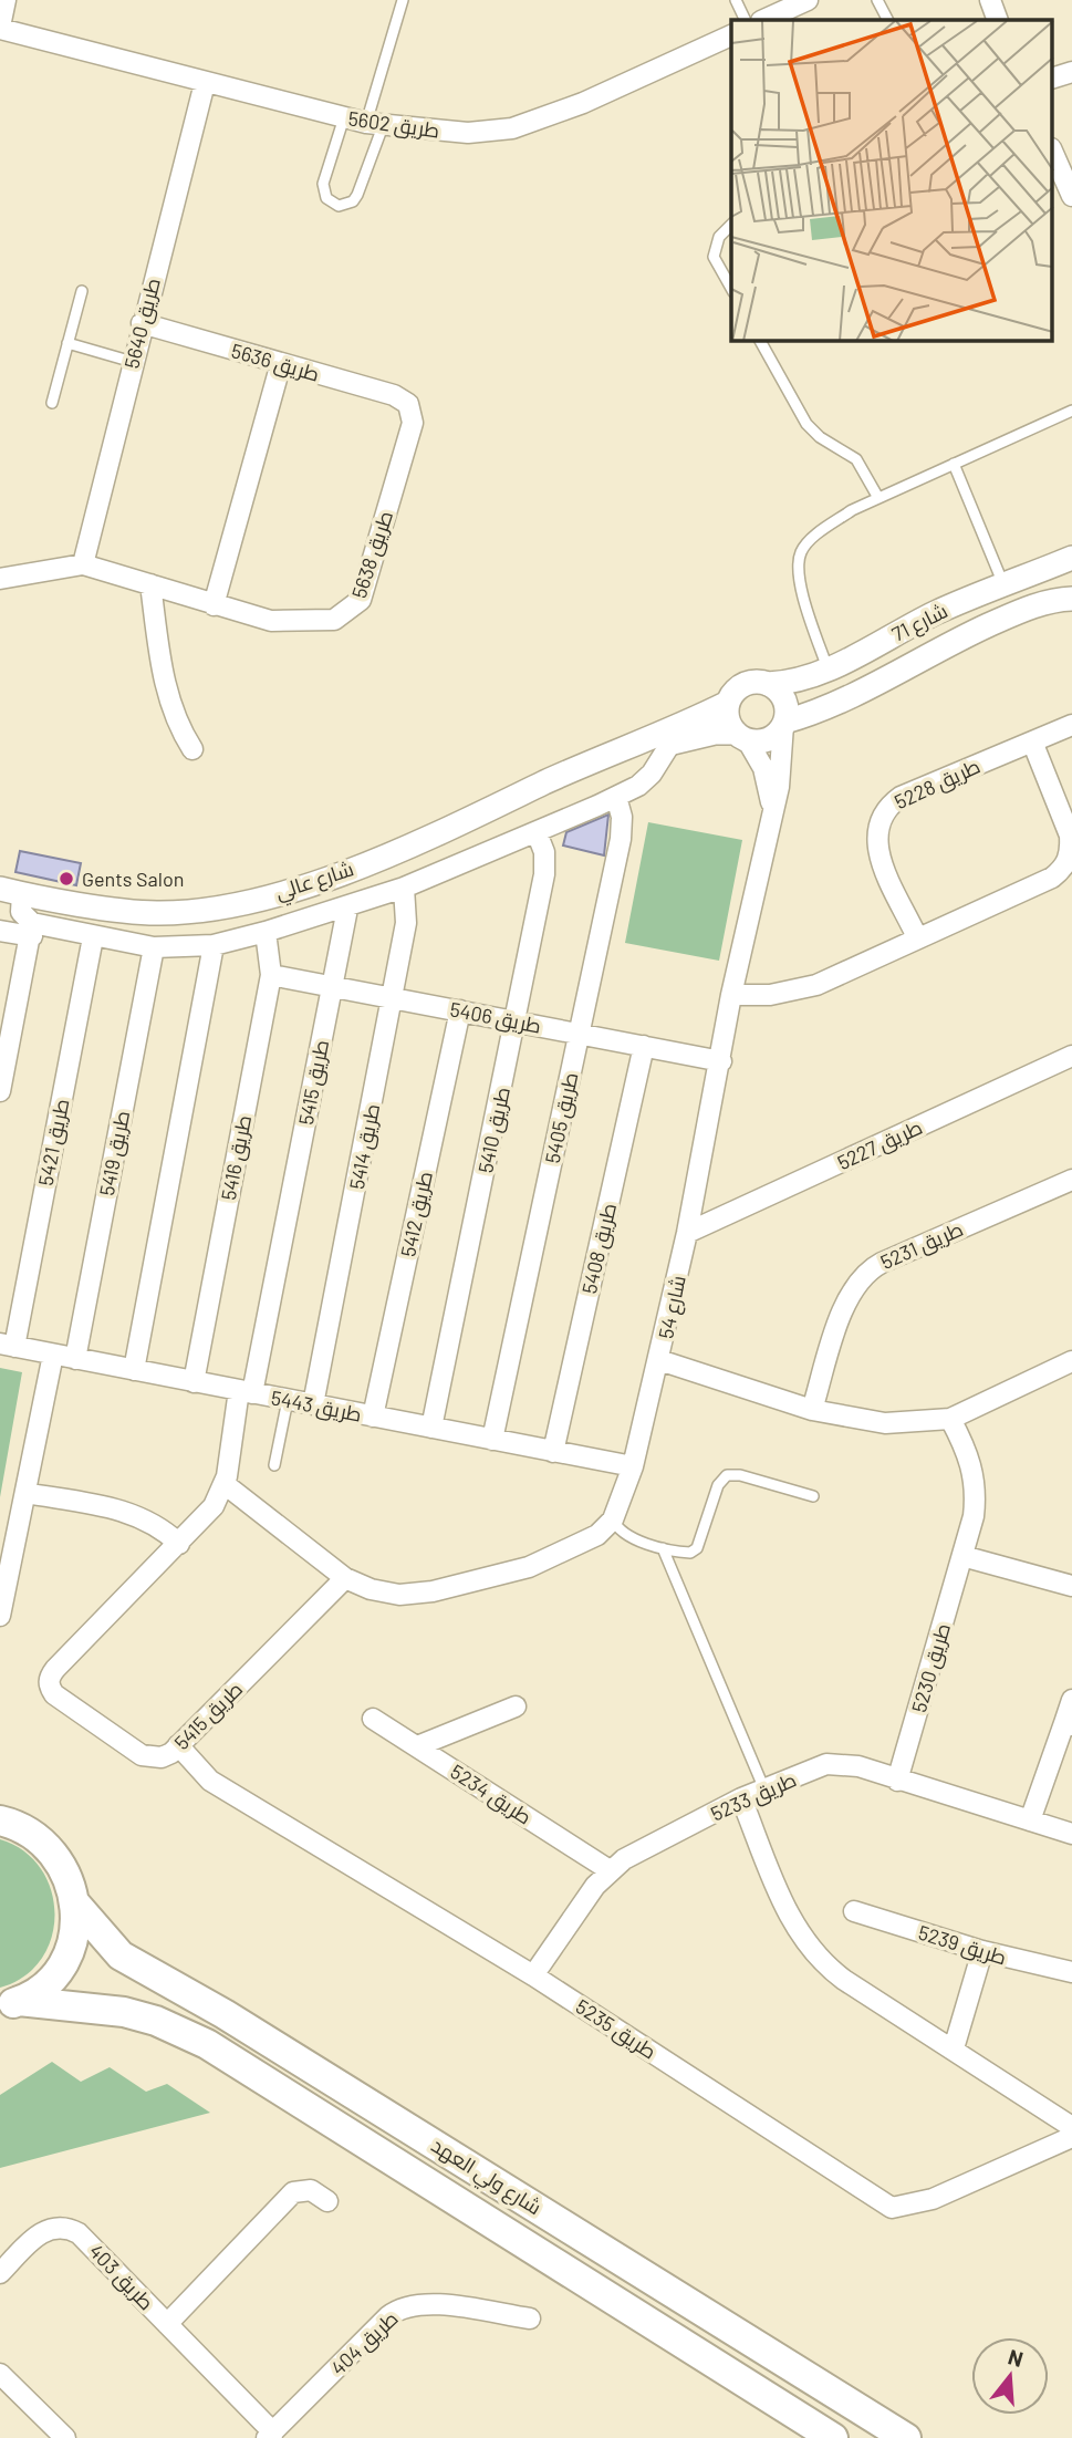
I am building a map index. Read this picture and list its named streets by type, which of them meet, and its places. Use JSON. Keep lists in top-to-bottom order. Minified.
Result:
{"streets":{"main road":["شارع ولي العهد"],"street":["طريق 5602","طريق 5640","طريق 5636","طريق 5638","شارع 71","طريق 5228","شارع عالي","طريق 5406","طريق 5415","طريق 5405","طريق 5410","طريق 5421","طريق 5227","طريق 5414","طريق 5419","طريق 5416","طريق 5412","طريق 5231","طريق 5408","شارع 54","طريق 5443","طريق 5230","طريق 5234","طريق 5233","طريق 5239","طريق 5235","طريق 403","طريق 404"]},"crossings":[["طريق 5602","طريق 5640"],["طريق 5640","طريق 5636"],["طريق 5640","طريق 5638"],["طريق 5636","طريق 5638"],["شارع 71","شارع عالي"],["شارع 71","شارع 54"],["شارع عالي","شارع 54"],["طريق 5406","طريق 5415"],["طريق 5406","طريق 5405"],["طريق 5406","طريق 5410"],["طريق 5406","طريق 5414"],["طريق 5406","طريق 5416"],["طريق 5406","طريق 5412"],["طريق 5406","طريق 5408"],["طريق 5406","شارع 54"],["طريق 5415","طريق 5443"],["طريق 5415","طريق 5235"],["طريق 5405","طريق 5443"],["طريق 5410","طريق 5443"],["طريق 5421","طريق 5443"],["طريق 5227","شارع 54"],["طريق 5414","طريق 5443"],["طريق 5419","طريق 5443"],["طريق 5416","طريق 5443"],["طريق 5412","طريق 5443"],["طريق 5408","طريق 5443"],["شارع 54","طريق 5443"],["طريق 5230","طريق 5233"],["طريق 5234","طريق 5233"],["طريق 5233","طريق 5235"],["طريق 403","طريق 404"]],"places":["Gents Salon"],"north":"top"}
